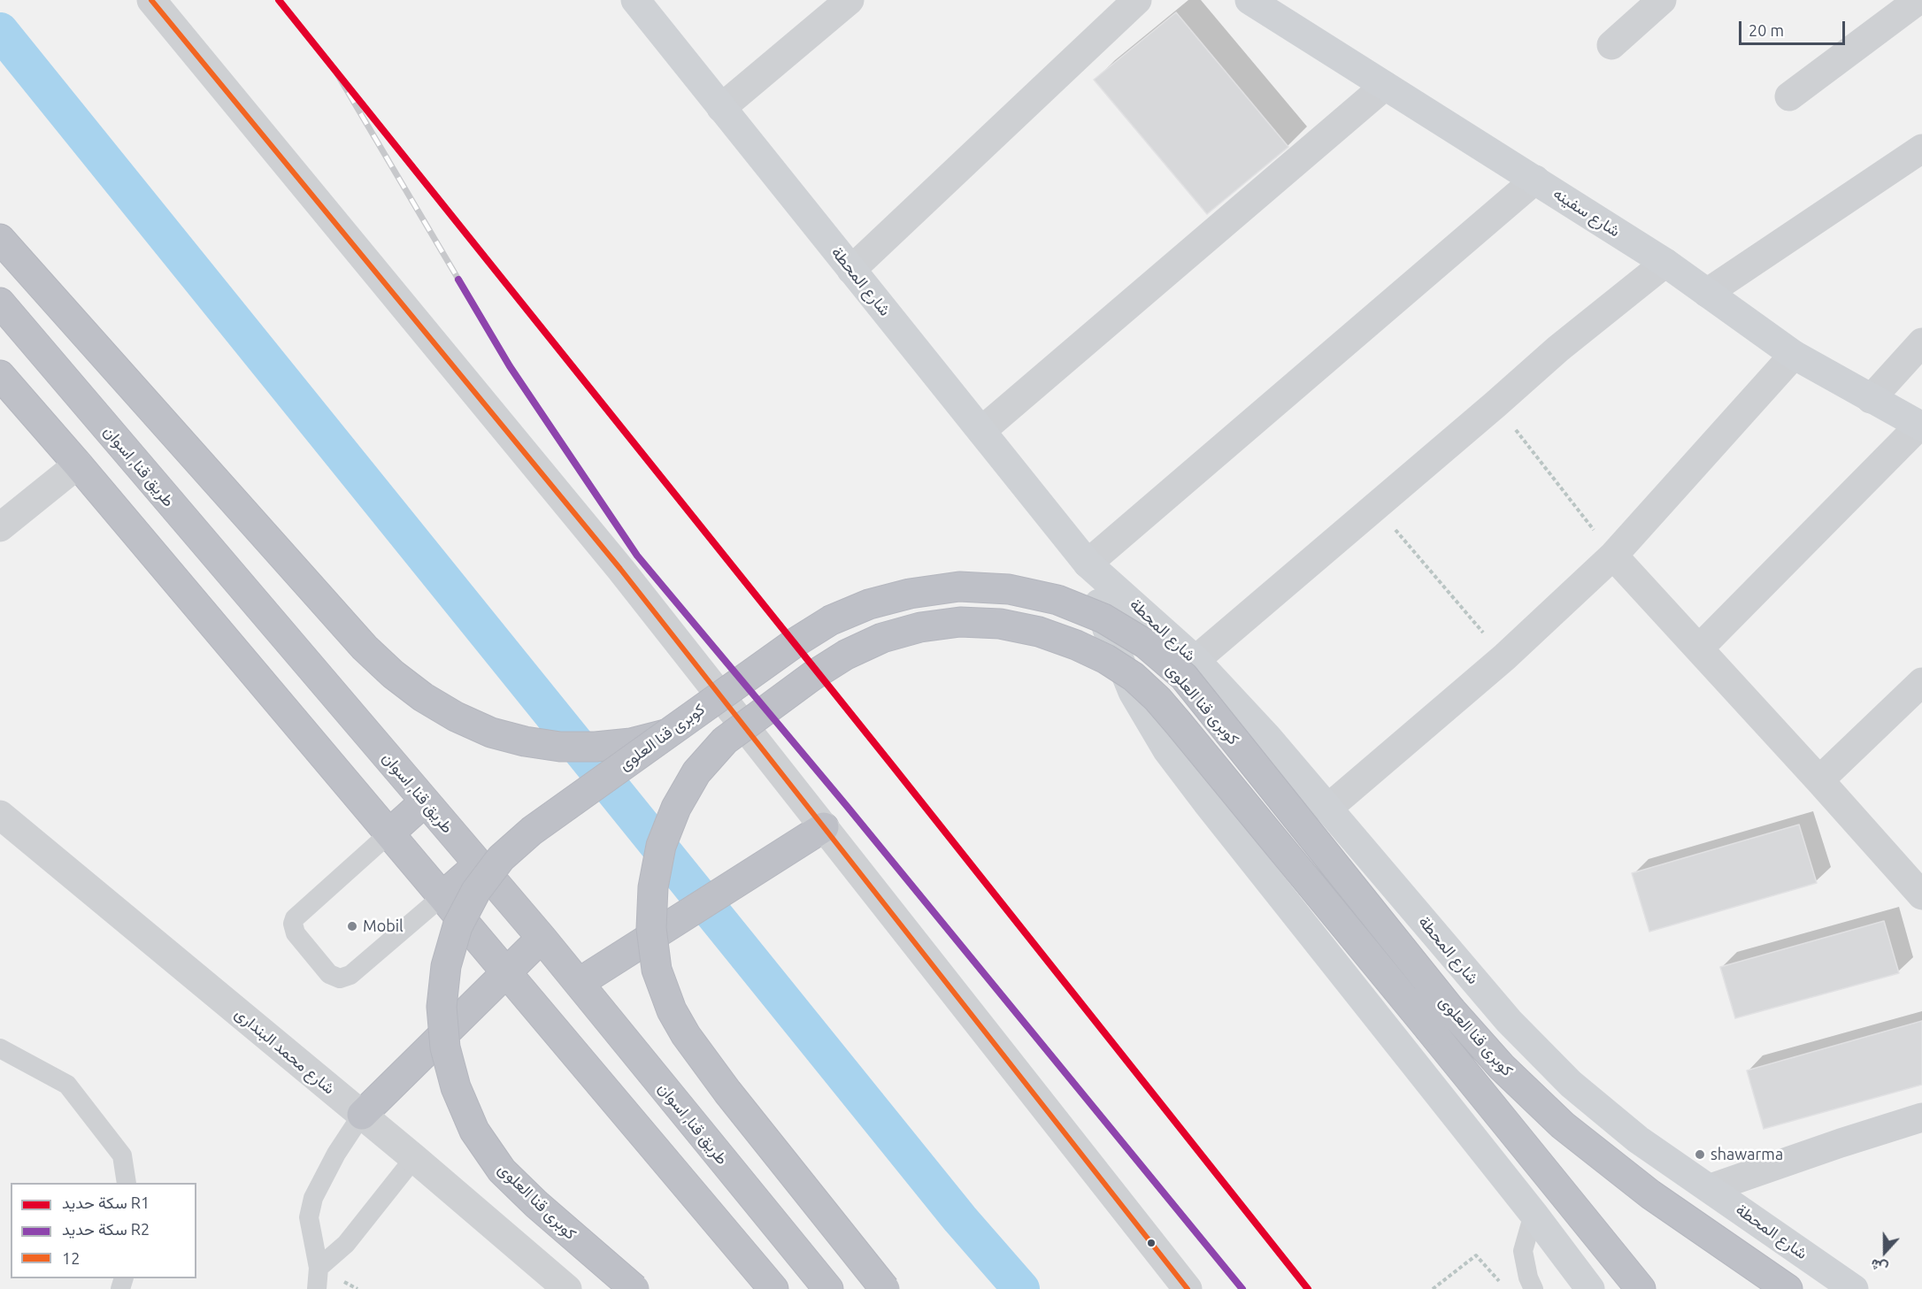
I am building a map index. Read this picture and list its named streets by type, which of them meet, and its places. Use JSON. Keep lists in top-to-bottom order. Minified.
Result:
{"streets":{"highway":["طريق قنا, اسوان","كوبرى قنا العلوى"],"street":["شارع سفينه","شارع المحطة","شارع محمد البندارى"]},"places":["Mobil","shawarma"],"lines":["rail line R1","transit line 12","rail line R2"],"legend":["سكة حديد R1","سكة حديد R2","12"],"scale_bar":"20 m","north":"bottom"}
